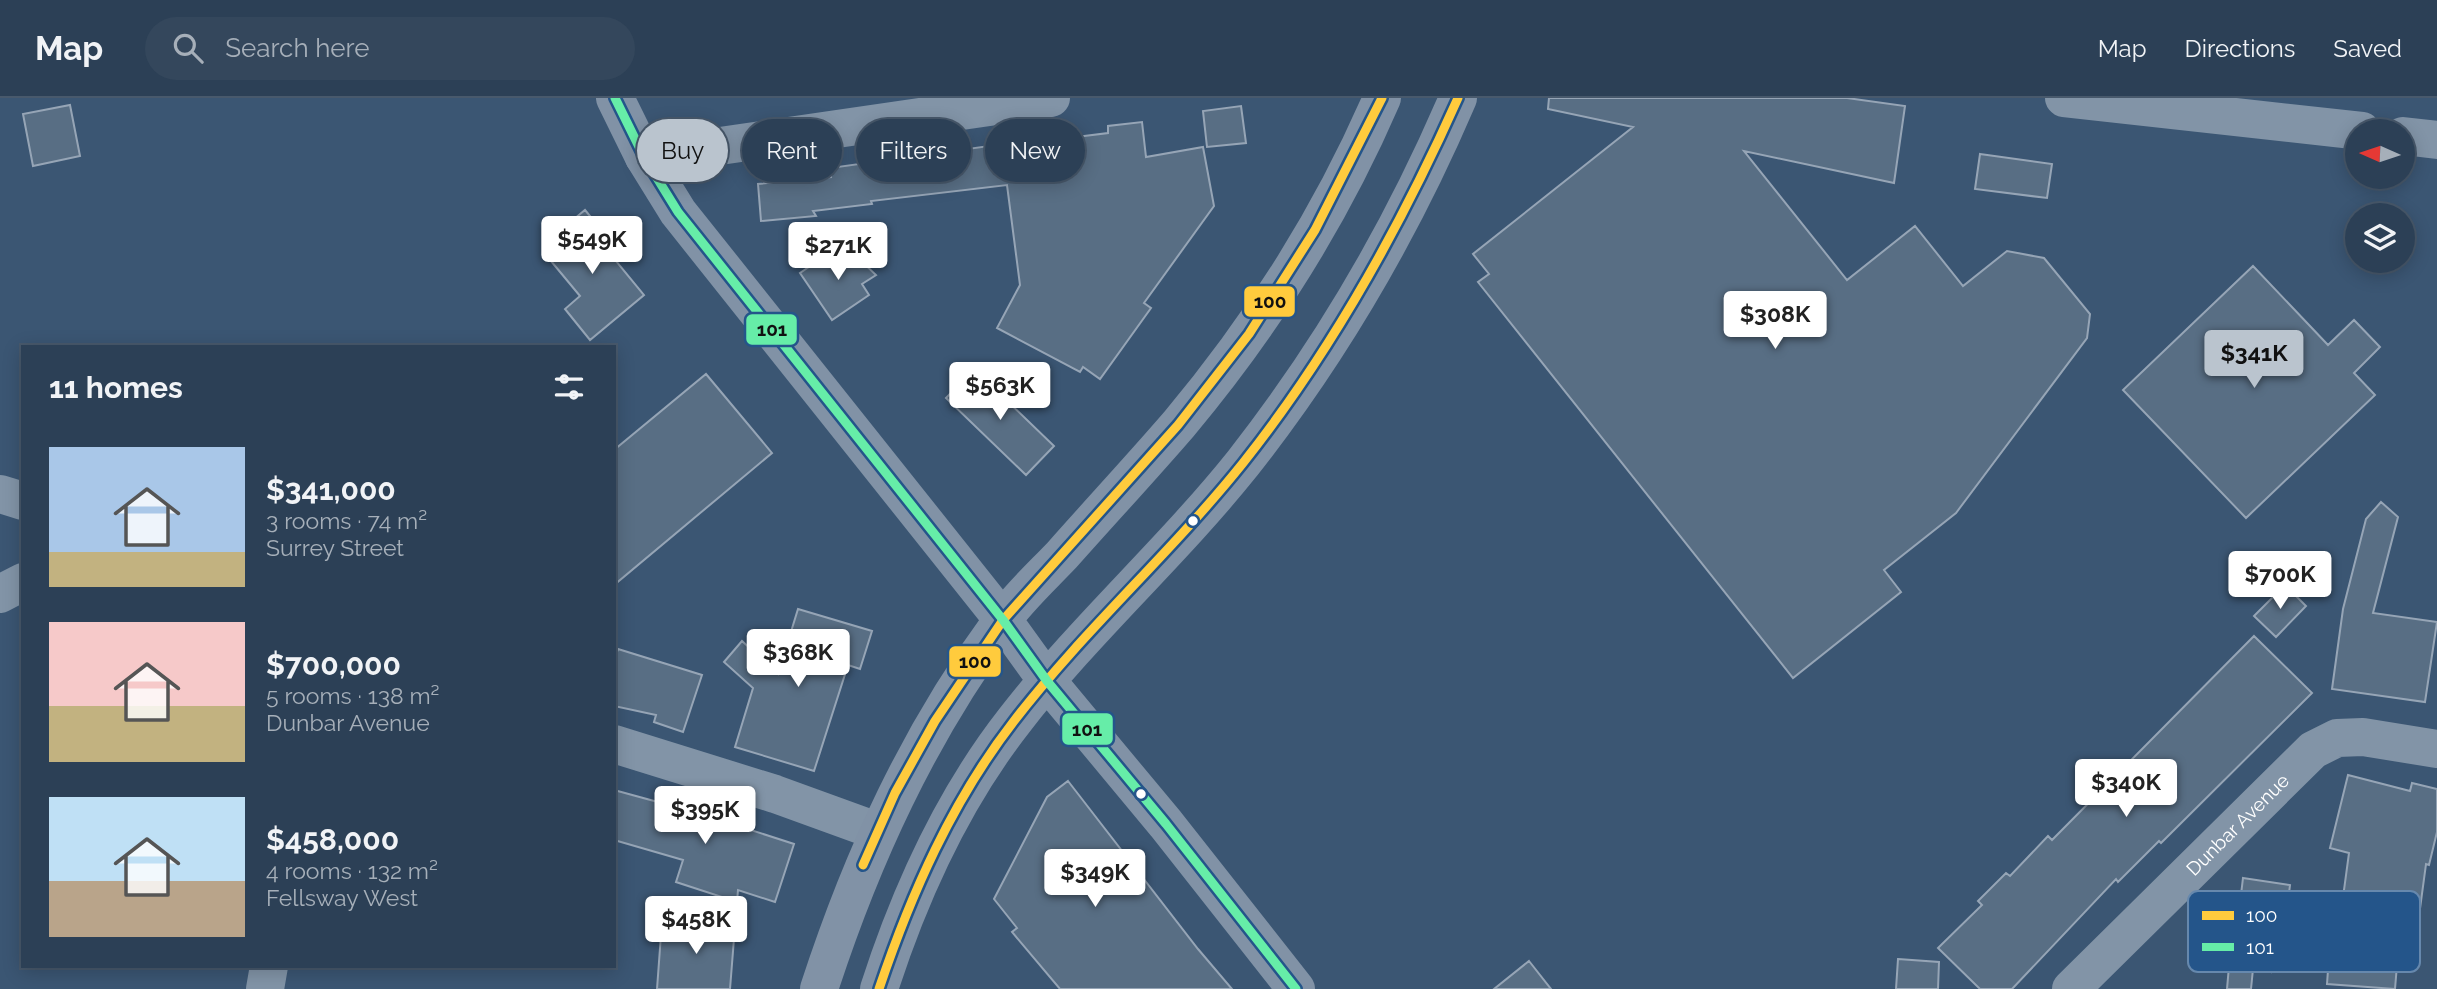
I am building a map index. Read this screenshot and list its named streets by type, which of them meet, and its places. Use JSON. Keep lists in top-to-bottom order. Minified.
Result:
{"streets":{"street":["Dunbar Avenue"]},"lines":["transit line 100","transit line 101"],"legend":["100","101"],"north":"left","page":{"header":"Map","search":"Search here","nav":["Map","Directions","Saved"],"chip":["Buy","Rent","Filters","New"],"price":["$549K","$271K","$308K","$341K","$563K","$700K","$368K","$340K","$395K","$349K","$458K"],"heading":"11 homes","list":[{"name":"$341,000","note":"3 rooms · 74 m² · Surrey Street"},{"name":"$700,000","note":"5 rooms · 138 m² · Dunbar Avenue"},{"name":"$458,000","note":"4 rooms · 132 m² · Fellsway West"}]}}
